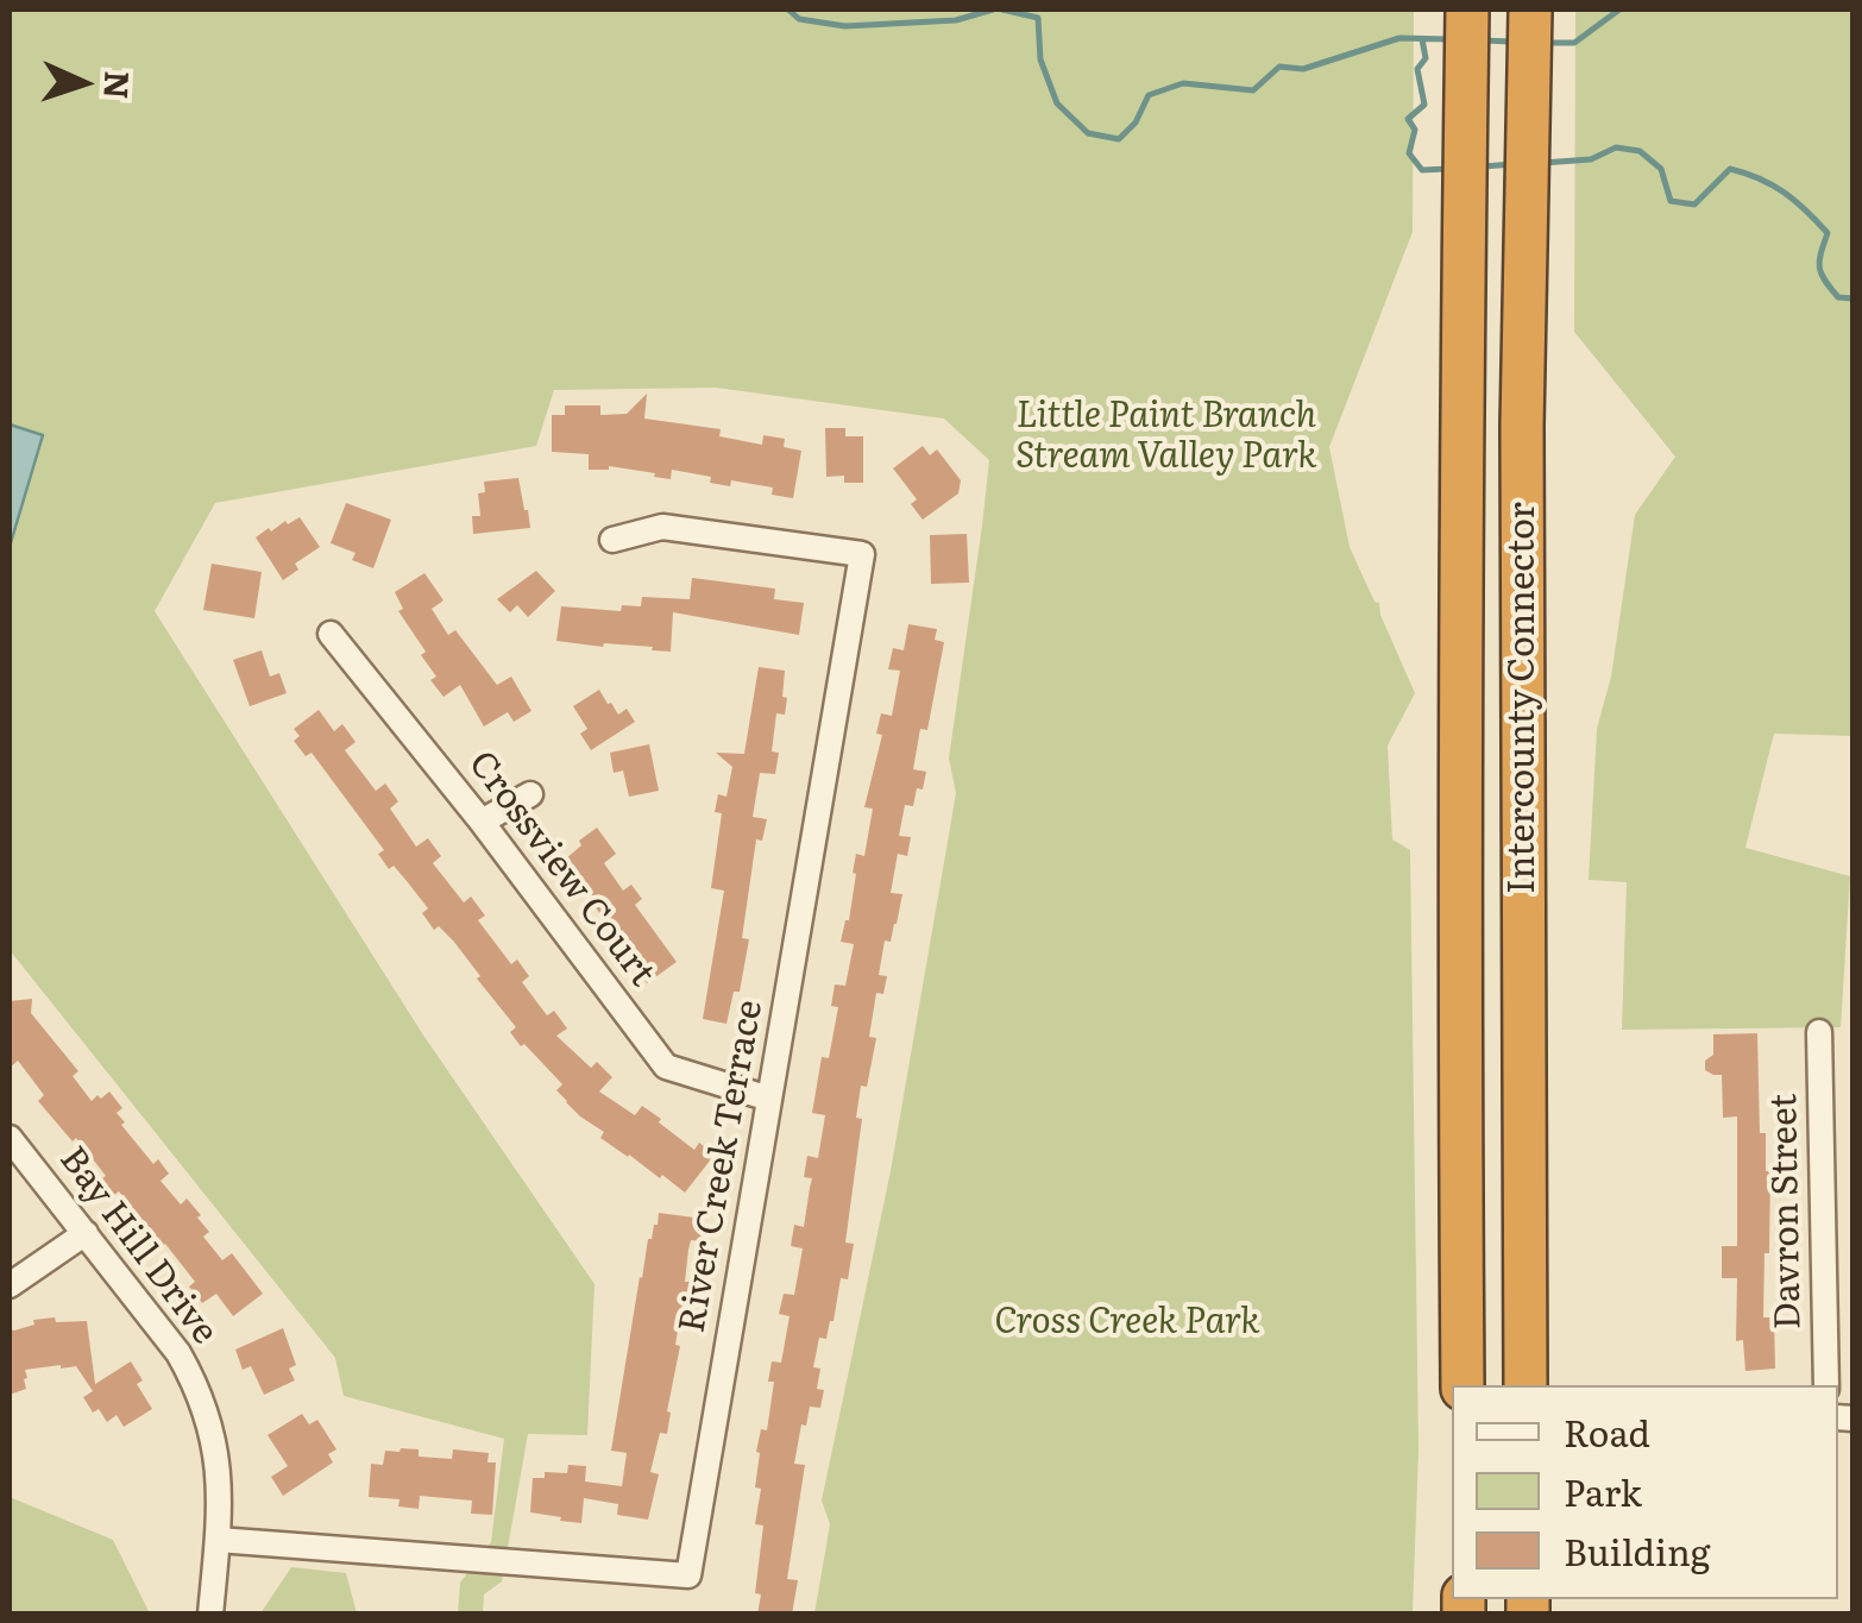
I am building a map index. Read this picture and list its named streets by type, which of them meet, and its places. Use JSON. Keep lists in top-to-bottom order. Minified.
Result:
{"streets":{"highway":["Intercounty Connector"],"street":["Crossview Court","River Creek Terrace","Davron Street","Bay Hill Drive"]},"crossings":[["Crossview Court","River Creek Terrace"],["River Creek Terrace","Bay Hill Drive"]],"parks":["Little Paint Branch Stream Valley Park","Cross Creek Park"],"legend":["Road","Park","Building"],"north":"right"}
